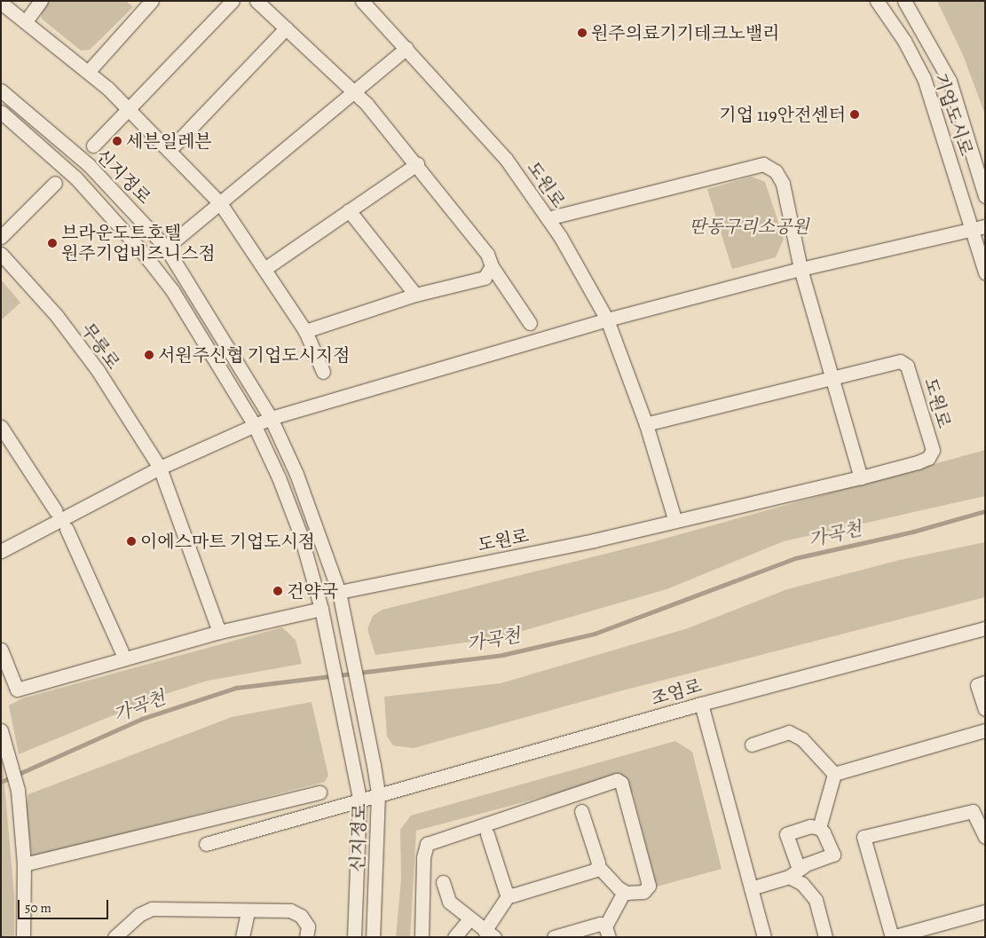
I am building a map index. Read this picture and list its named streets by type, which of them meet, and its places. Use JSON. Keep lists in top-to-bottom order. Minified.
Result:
{"streets":{"street":["기업도시로","신지정로","도원로","무릉로","조엄로"]},"crossings":[["신지정로","도원로"],["신지정로","조엄로"]],"water":["가곡천"],"parks":["딴동구리소공원"],"places":["원주의료기기테크노밸리","기업 119안전센터","세븐일레븐","브라운도트호텔 원주기업비즈니스점","서원주신협 기업도시지점","이에스마트 기업도시점","건약국"],"scale_bar":"50 m"}
